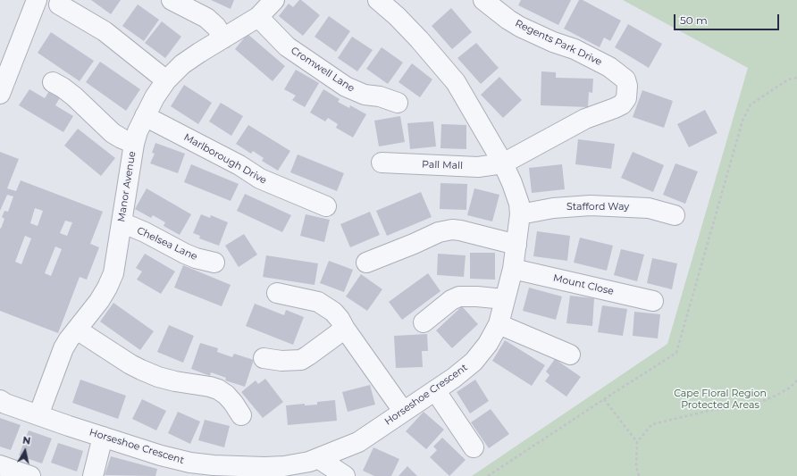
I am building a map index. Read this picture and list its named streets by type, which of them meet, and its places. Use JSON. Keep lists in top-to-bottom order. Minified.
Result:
{"streets":{"street":["Regents Park Drive","Cromwell Lane","Marlborough Drive","Pall Mall","Manor Avenue","Stafford Way","Chelsea Lane","Mount Close","Horseshoe Crescent"]},"crossings":[["Regents Park Drive","Pall Mall"],["Regents Park Drive","Horseshoe Crescent"],["Cromwell Lane","Manor Avenue"],["Marlborough Drive","Manor Avenue"],["Pall Mall","Horseshoe Crescent"],["Manor Avenue","Chelsea Lane"],["Manor Avenue","Horseshoe Crescent"],["Stafford Way","Horseshoe Crescent"],["Mount Close","Horseshoe Crescent"]],"parks":["Cape Floral Region Protected Areas"],"scale_bar":"50 m","north":"top"}
